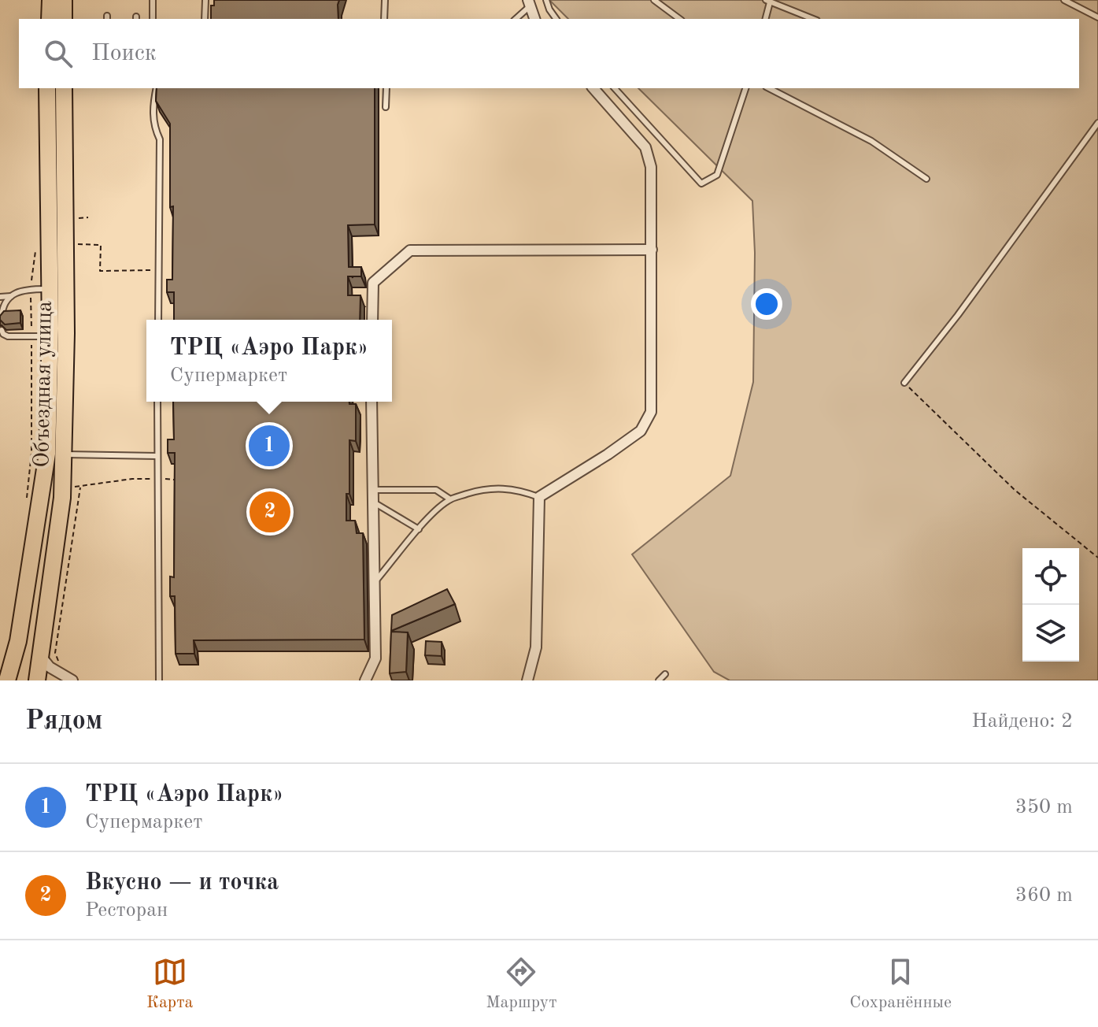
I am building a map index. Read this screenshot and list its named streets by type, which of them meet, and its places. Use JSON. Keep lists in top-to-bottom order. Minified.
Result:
{"streets":{"main road":["Объездная улица"]},"page":{"search":"Поиск","popup":["ТРЦ «Аэро Парк»","Супермаркет"],"pins":["1","2"],"heading":["Рядом","Найдено: 2"],"list":[{"mark":"1","name":"ТРЦ «Аэро Парк»","note":"Супермаркет","value":"350 m"},{"mark":"2","name":"Вкусно — и точка","note":"Ресторан","value":"360 m"}],"nav":["Карта","Маршрут","Сохранённые"]}}
